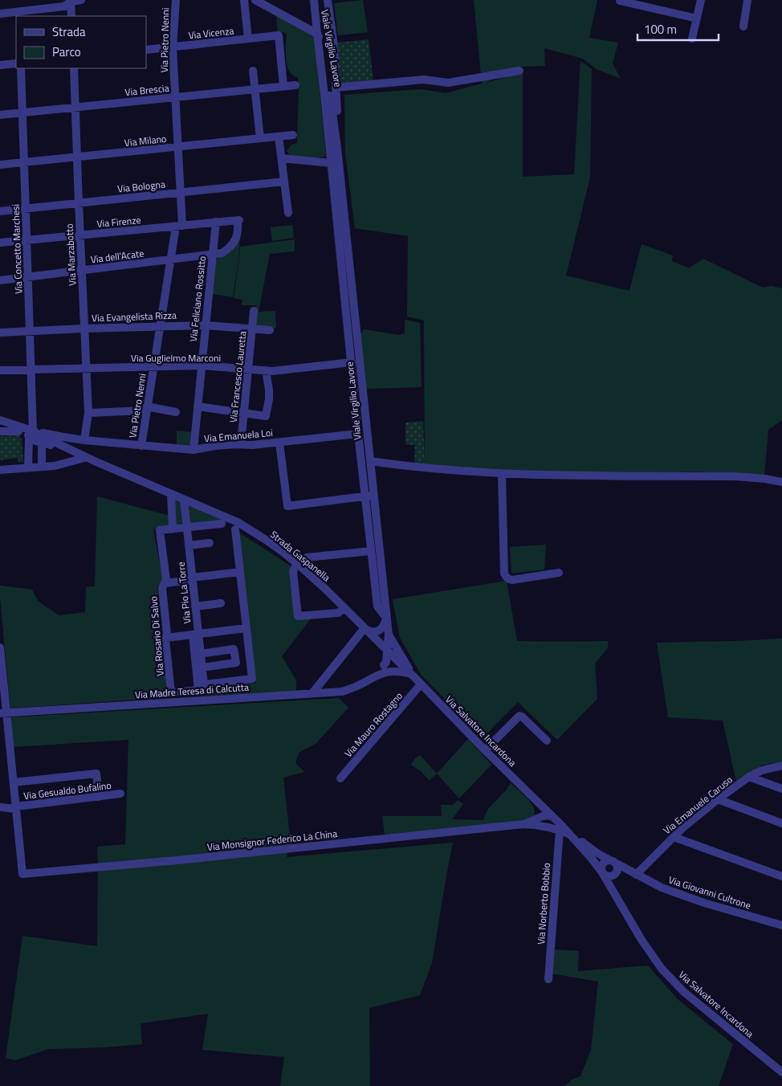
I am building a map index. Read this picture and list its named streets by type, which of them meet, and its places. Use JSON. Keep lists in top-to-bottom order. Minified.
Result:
{"streets":{"street":["Via Vicenza","Via Pietro Nenni","Viale Virgilio Lavore","Via Brescia","Via Milano","Via Bologna","Via Firenze","Via Concetto Marchesi","Via Marzabotto","Via dell'Acate","Via Feliciano Rossitto","Via Evangelista Rizza","Via Guglielmo Marconi","Via Francesco Lauretta","Via Emanuela Loi","Strada Gaspanella","Via Pio La Torre","Via Rosario Di Salvo","Via Madre Teresa di Calcutta","Via Mauro Rostagno","Via Salvatore Incardona","Via Gesualdo Bufalino","Via Emanuele Caruso","Via Monsignor Federico La China","Via Giovanni Cultrone","Via Norberto Bobbio"]},"crossings":[["Via Vicenza","Via Pietro Nenni"],["Via Vicenza","Via Brescia"],["Via Pietro Nenni","Via Brescia"],["Via Pietro Nenni","Via Milano"],["Via Pietro Nenni","Via Bologna"],["Via Pietro Nenni","Via Firenze"],["Via Pietro Nenni","Via dell'Acate"],["Via Pietro Nenni","Via Evangelista Rizza"],["Via Pietro Nenni","Via Guglielmo Marconi"],["Via Pietro Nenni","Via Emanuela Loi"],["Viale Virgilio Lavore","Strada Gaspanella"],["Viale Virgilio Lavore","Via Madre Teresa di Calcutta"],["Viale Virgilio Lavore","Via Salvatore Incardona"],["Via Brescia","Via Concetto Marchesi"],["Via Brescia","Via Marzabotto"],["Via Milano","Via Concetto Marchesi"],["Via Milano","Via Marzabotto"],["Via Bologna","Via Concetto Marchesi"],["Via Bologna","Via Marzabotto"],["Via Firenze","Via Concetto Marchesi"],["Via Firenze","Via Marzabotto"],["Via Firenze","Via dell'Acate"],["Via Firenze","Via Feliciano Rossitto"],["Via Concetto Marchesi","Via dell'Acate"],["Via Concetto Marchesi","Via Evangelista Rizza"],["Via Concetto Marchesi","Via Guglielmo Marconi"],["Via Concetto Marchesi","Via Emanuela Loi"],["Via Concetto Marchesi","Strada Gaspanella"],["Via Marzabotto","Via dell'Acate"],["Via Marzabotto","Via Evangelista Rizza"],["Via Marzabotto","Via Guglielmo Marconi"],["Via Marzabotto","Via Emanuela Loi"],["Via dell'Acate","Via Feliciano Rossitto"],["Via Feliciano Rossitto","Via Evangelista Rizza"],["Via Feliciano Rossitto","Via Guglielmo Marconi"],["Via Feliciano Rossitto","Via Emanuela Loi"],["Via Evangelista Rizza","Via Francesco Lauretta"],["Via Guglielmo Marconi","Via Francesco Lauretta"],["Via Francesco Lauretta","Via Emanuela Loi"],["Via Emanuela Loi","Strada Gaspanella"],["Strada Gaspanella","Via Pio La Torre"],["Strada Gaspanella","Via Salvatore Incardona"],["Via Madre Teresa di Calcutta","Via Salvatore Incardona"],["Via Mauro Rostagno","Via Salvatore Incardona"],["Via Salvatore Incardona","Via Giovanni Cultrone"],["Via Salvatore Incardona","Via Norberto Bobbio"],["Via Gesualdo Bufalino","Via Monsignor Federico La China"],["Via Emanuele Caruso","Via Giovanni Cultrone"],["Via Giovanni Cultrone","Via Norberto Bobbio"]],"legend":["Strada","Parco"],"scale_bar":"100 m"}
